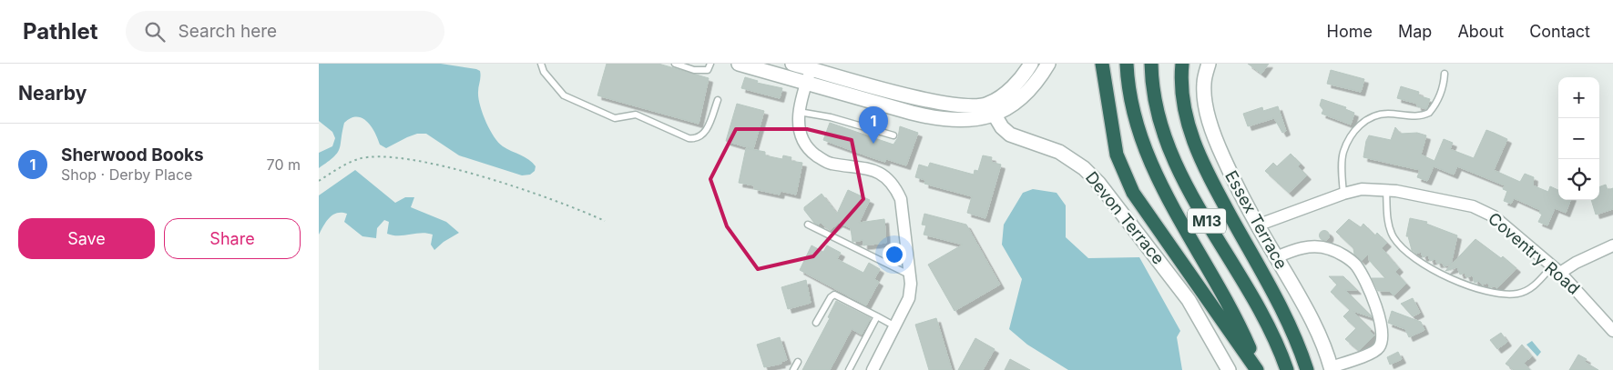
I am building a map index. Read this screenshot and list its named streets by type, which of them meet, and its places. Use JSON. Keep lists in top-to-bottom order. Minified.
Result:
{"streets":{"highway":["M13"],"street":["Devon Terrace","Essex Terrace","Coventry Road"]},"crossings":[["Essex Terrace","Coventry Road"]],"page":{"header":"Pathlet","search":"Search here","nav":["Home","Map","About","Contact"],"heading":"Nearby","map_buttons":["+","−"],"pins":"1","list":[{"mark":"1","name":"Sherwood Books","note":"Shop · Derby Place","value":"70 m"}],"buttons":["Save","Share"]}}
